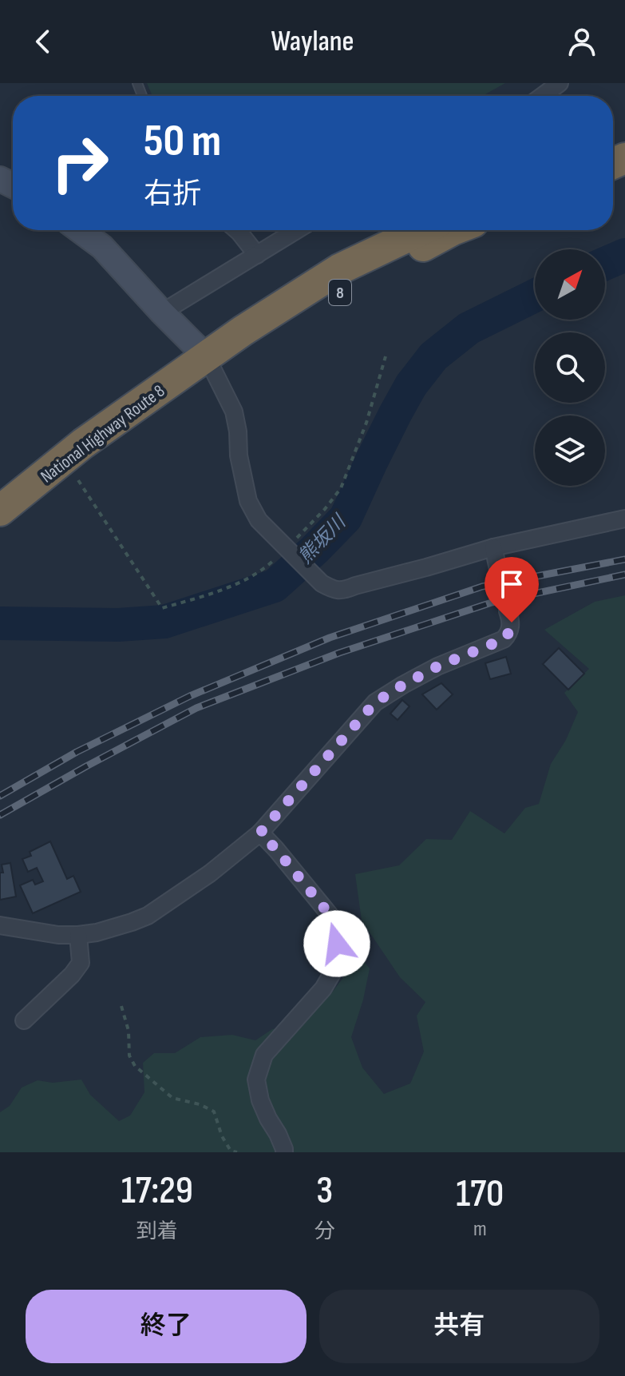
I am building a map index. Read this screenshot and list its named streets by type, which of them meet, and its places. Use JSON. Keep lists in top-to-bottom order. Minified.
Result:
{"streets":{"highway":["8","National Highway Route 8"]},"water":["熊坂川"],"north":"top right","page":{"header":"Waylane","turn":["50 m","右折"],"eta":["17:29","到着","3","分","170","m"],"buttons":["終了","共有"]}}
